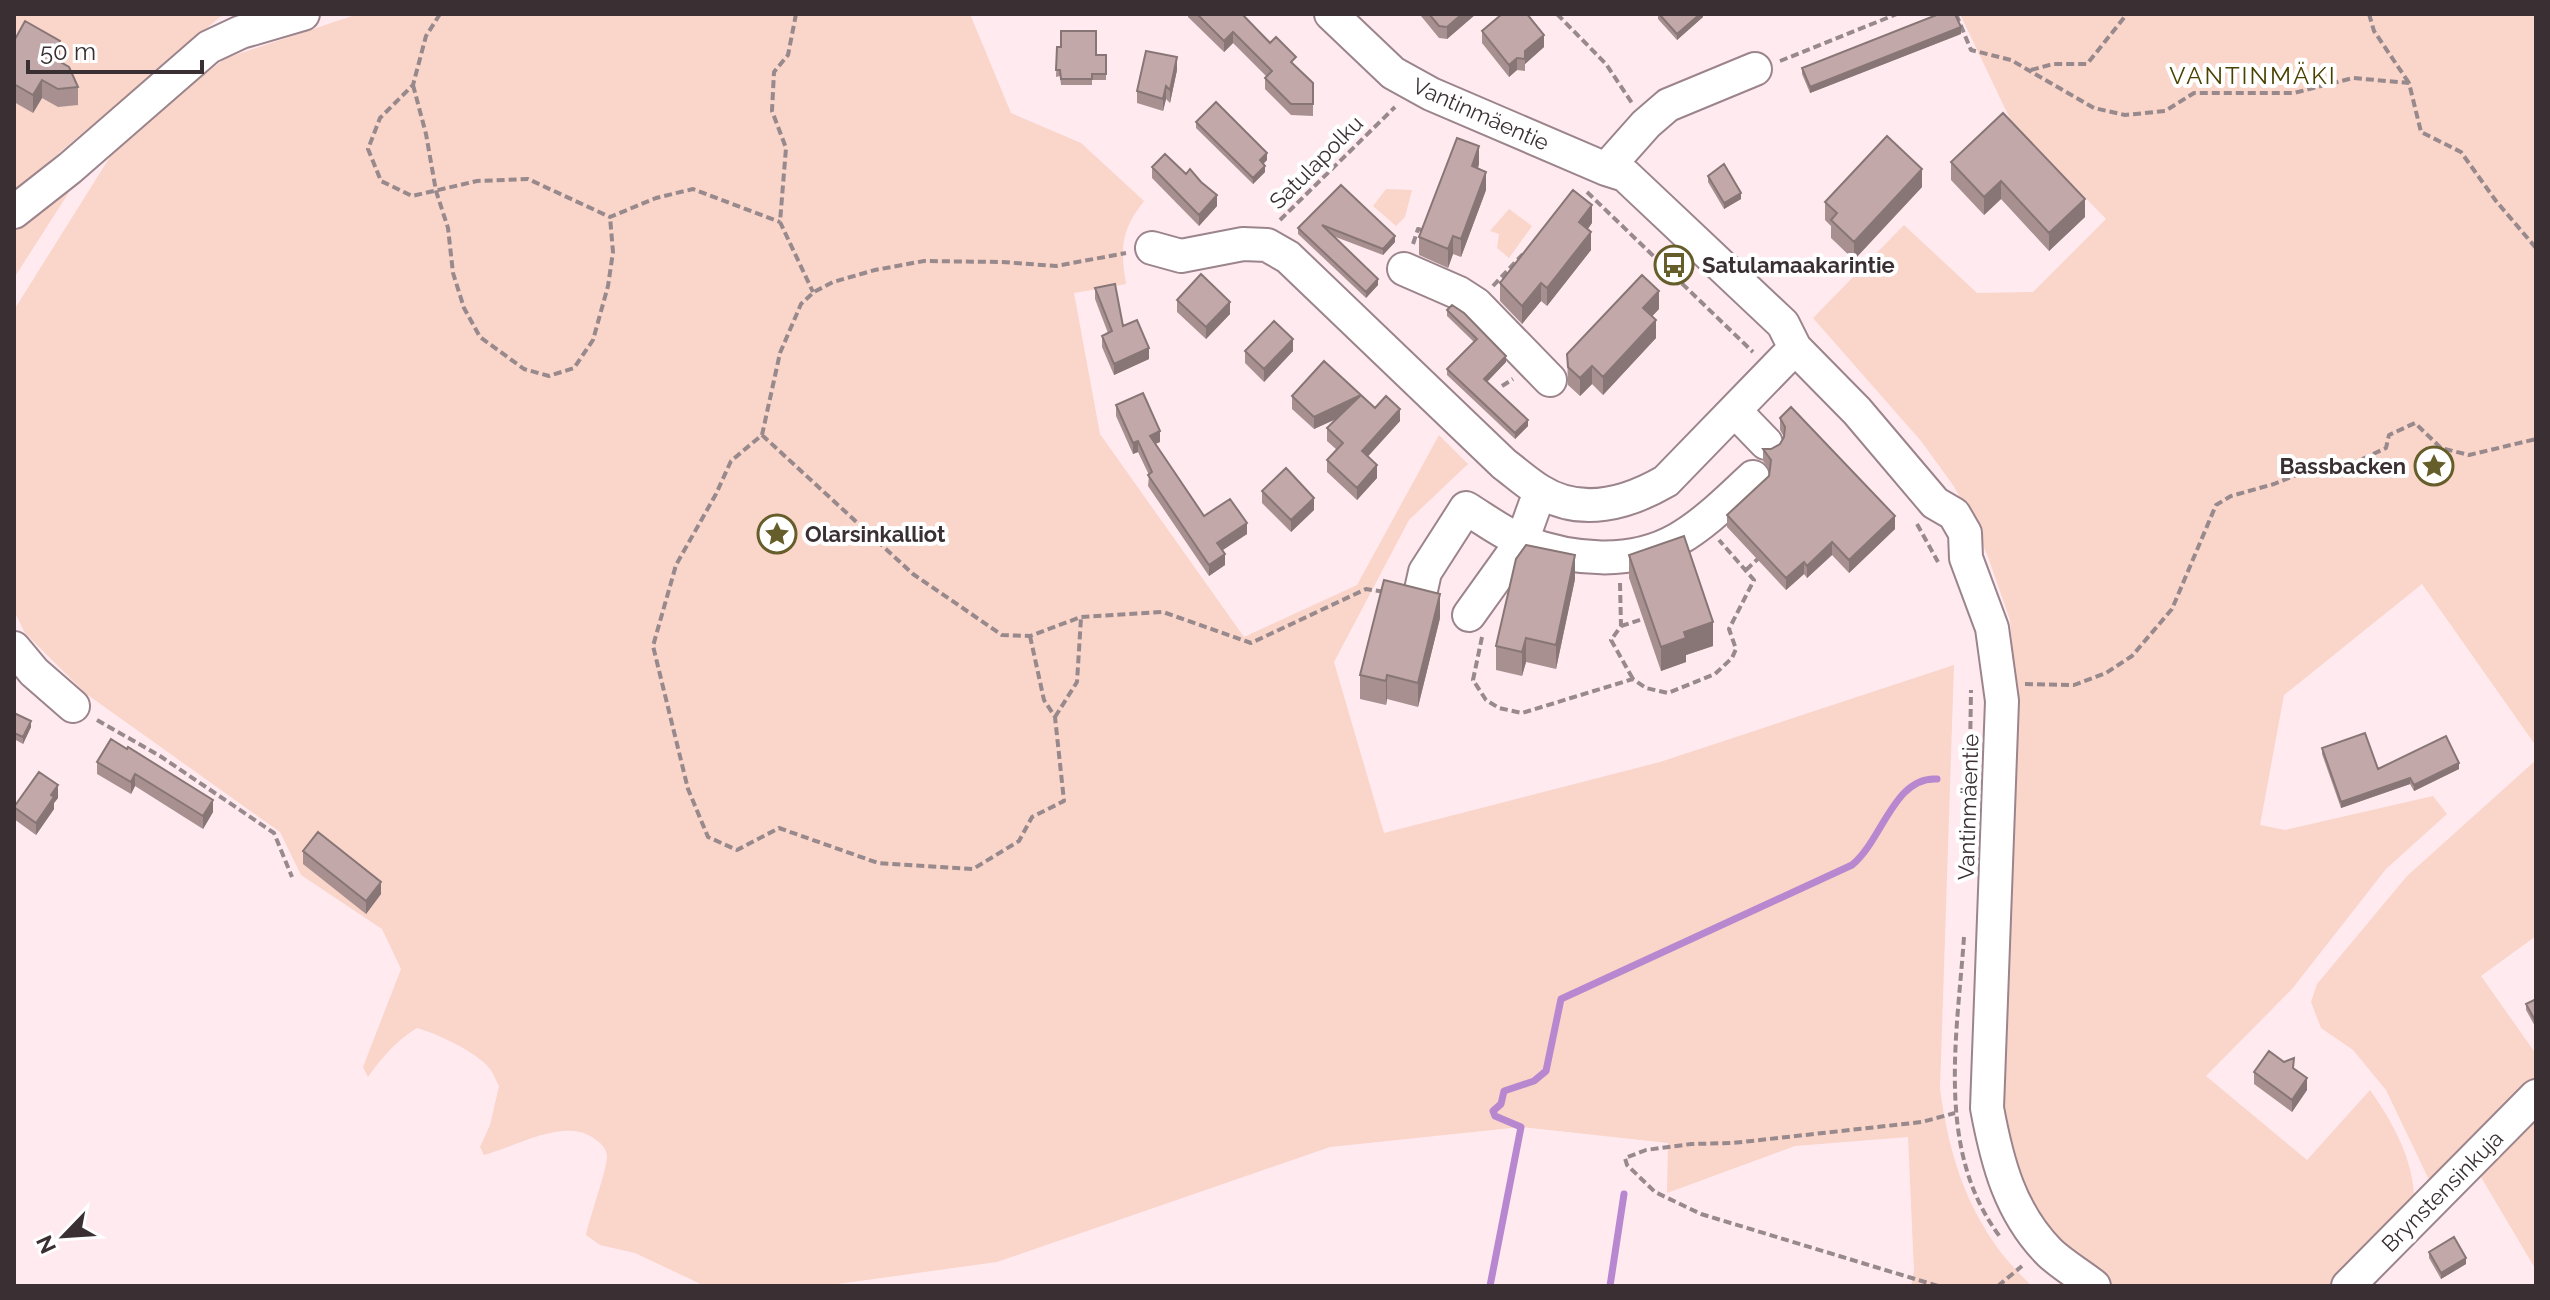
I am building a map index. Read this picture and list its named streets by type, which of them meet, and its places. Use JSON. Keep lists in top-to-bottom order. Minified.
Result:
{"streets":{"street":["Vantinmäentie","Brynstensinkuja"],"path":["Satulapolku"]},"districts":["VANTINMÄKI"],"places":{"bus stop":["Satulamaakarintie"],"place":["Bassbacken","Olarsinkalliot"]},"scale_bar":"50 m","north":"bottom left"}
